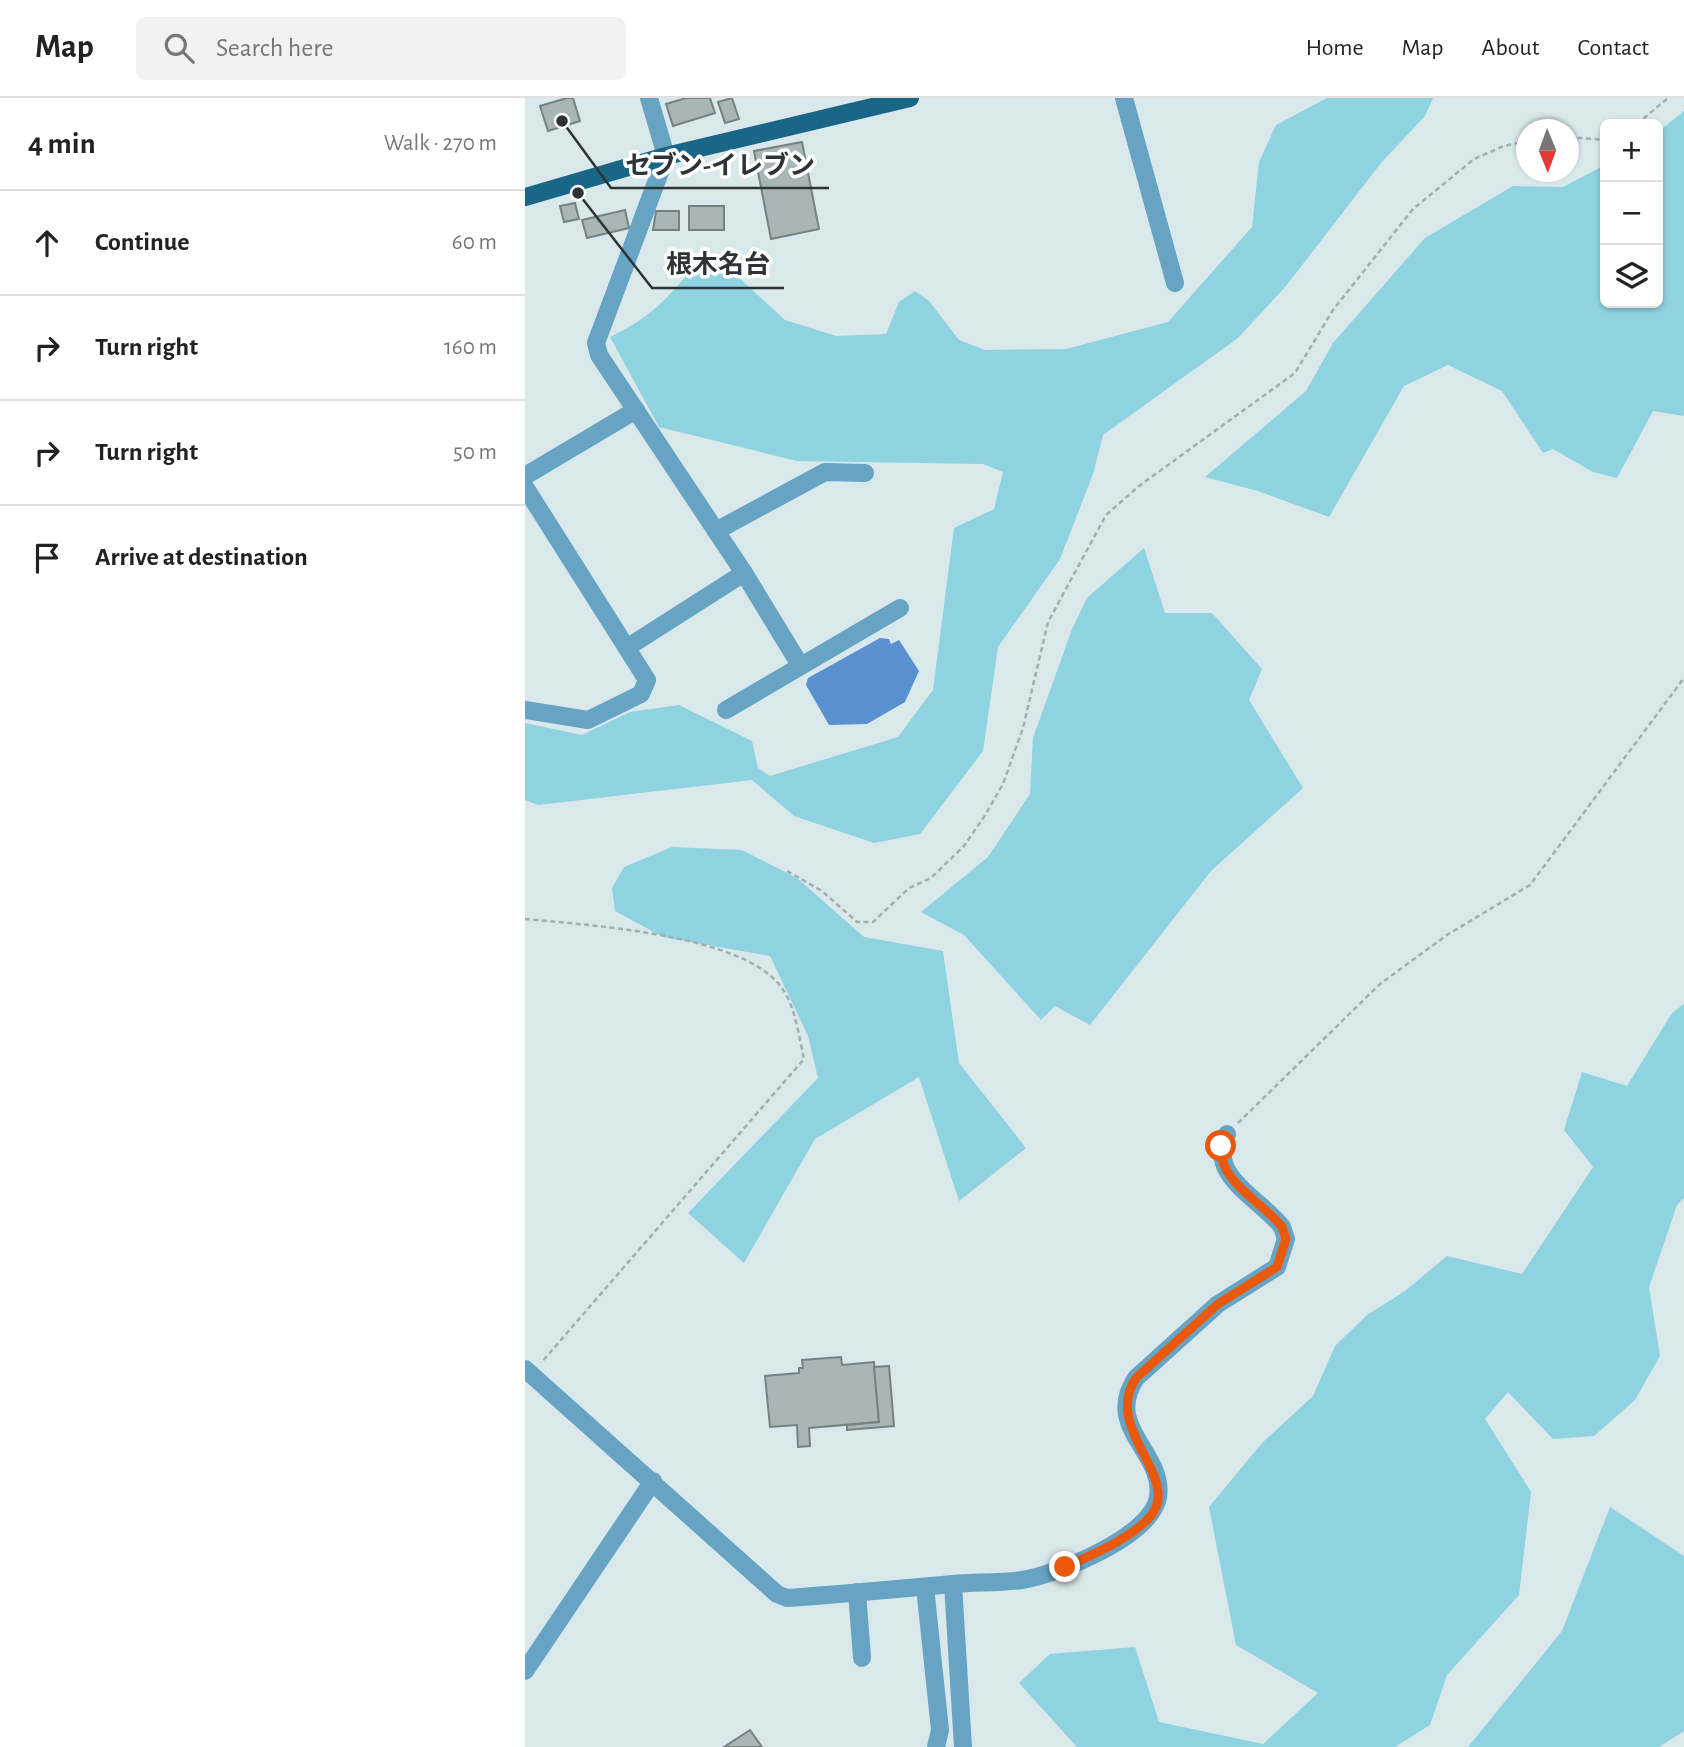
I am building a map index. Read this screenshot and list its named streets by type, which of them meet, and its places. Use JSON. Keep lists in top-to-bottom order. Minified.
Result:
{"places":["セブン-イレブン","根木名台"],"north":"bottom","page":{"header":"Map","search":"Search here","nav":["Home","Map","About","Contact"],"heading":["4 min","Walk · 270 m"],"map_buttons":["+","−"],"list":[["Continue","60 m"],["Turn right","160 m"],["Turn right","50 m"],"Arrive at destination"]}}
